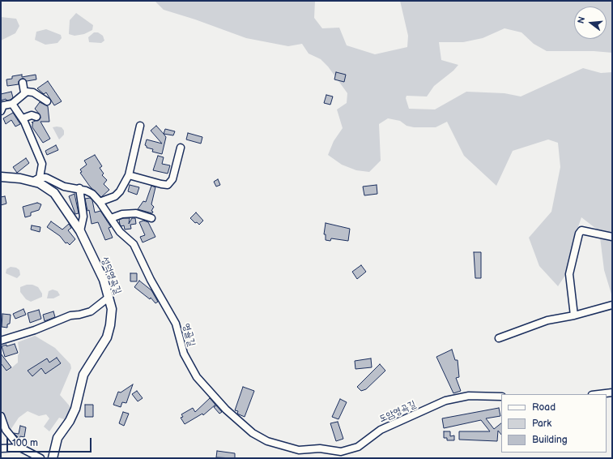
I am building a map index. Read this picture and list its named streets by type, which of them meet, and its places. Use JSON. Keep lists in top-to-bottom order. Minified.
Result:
{"streets":{"main road":["성덕영곡길"],"street":["영골길","도암영곡길"]},"crossings":[["성덕영곡길","영골길"],["영골길","도암영곡길"]],"legend":["Road","Park","Building"],"scale_bar":"100 m","north":"left"}
